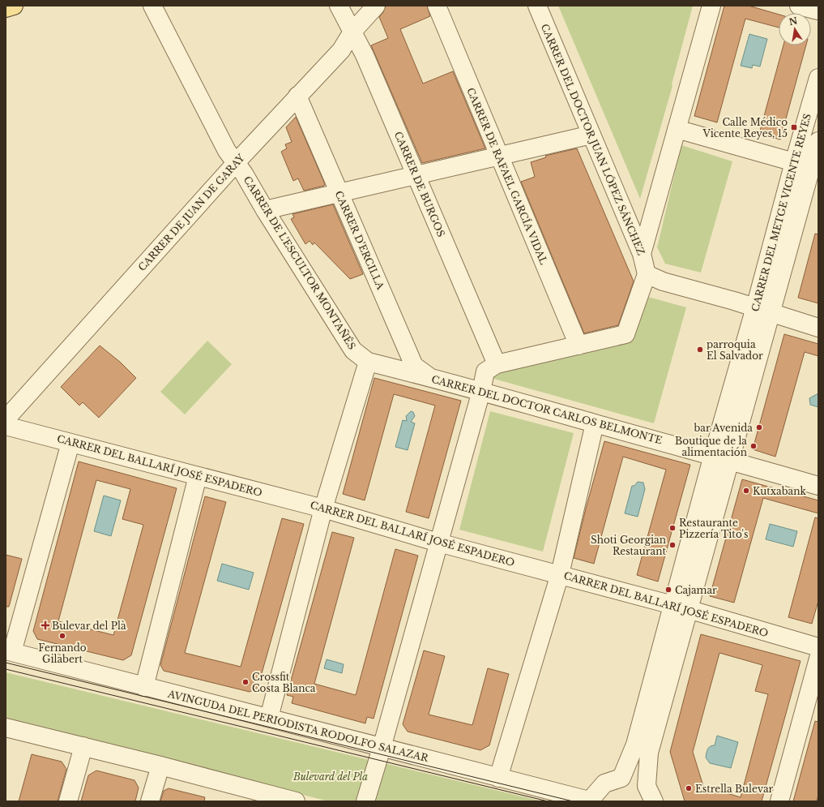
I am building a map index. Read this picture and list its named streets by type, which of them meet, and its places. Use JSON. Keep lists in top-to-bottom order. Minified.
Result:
{"streets":{"street":["CARRER DEL DOCTOR JUAN LÓPEZ SÁNCHEZ","CARRER DE RAFAEL GARCÍA VIDAL","CARRER DE BURGOS","CARRER DE JUAN DE GARAY","CARRER DEL METGE VICENTE REYES","CARRER D'ERCILLA","CARRER DE L'ESCULTOR MONTAÑÉS","CARRER DEL DOCTOR CARLOS BELMONTE","CARRER DEL BALLARÍ JOSÉ ESPADERO","AVINGUDA DEL PERIODISTA RODOLFO SALAZAR"]},"crossings":[["CARRER DE BURGOS","CARRER DE JUAN DE GARAY"],["CARRER DE JUAN DE GARAY","CARRER D'ERCILLA"],["CARRER DE JUAN DE GARAY","CARRER DE L'ESCULTOR MONTAÑÉS"],["CARRER DEL METGE VICENTE REYES","CARRER DEL DOCTOR CARLOS BELMONTE"],["CARRER DEL METGE VICENTE REYES","CARRER DEL BALLARÍ JOSÉ ESPADERO"],["CARRER D'ERCILLA","CARRER DEL DOCTOR CARLOS BELMONTE"],["CARRER DE L'ESCULTOR MONTAÑÉS","CARRER DEL DOCTOR CARLOS BELMONTE"]],"parks":["Bulevard del Pla"],"places":{"transit":["Calle Médico Vicente Reyes, 15"],"other":["parroquia El Salvador","bar Avenida","Boutique de la alimentación","Kutxabank","Restaurante Pizzería Tito's","Shoti Georgian Restaurant","Cajamar","Fernando Gilabert","Crossfit Costa Blanca","Estrella Bulevar"],"health":["Bulevar del Plà"]},"north":"top"}
